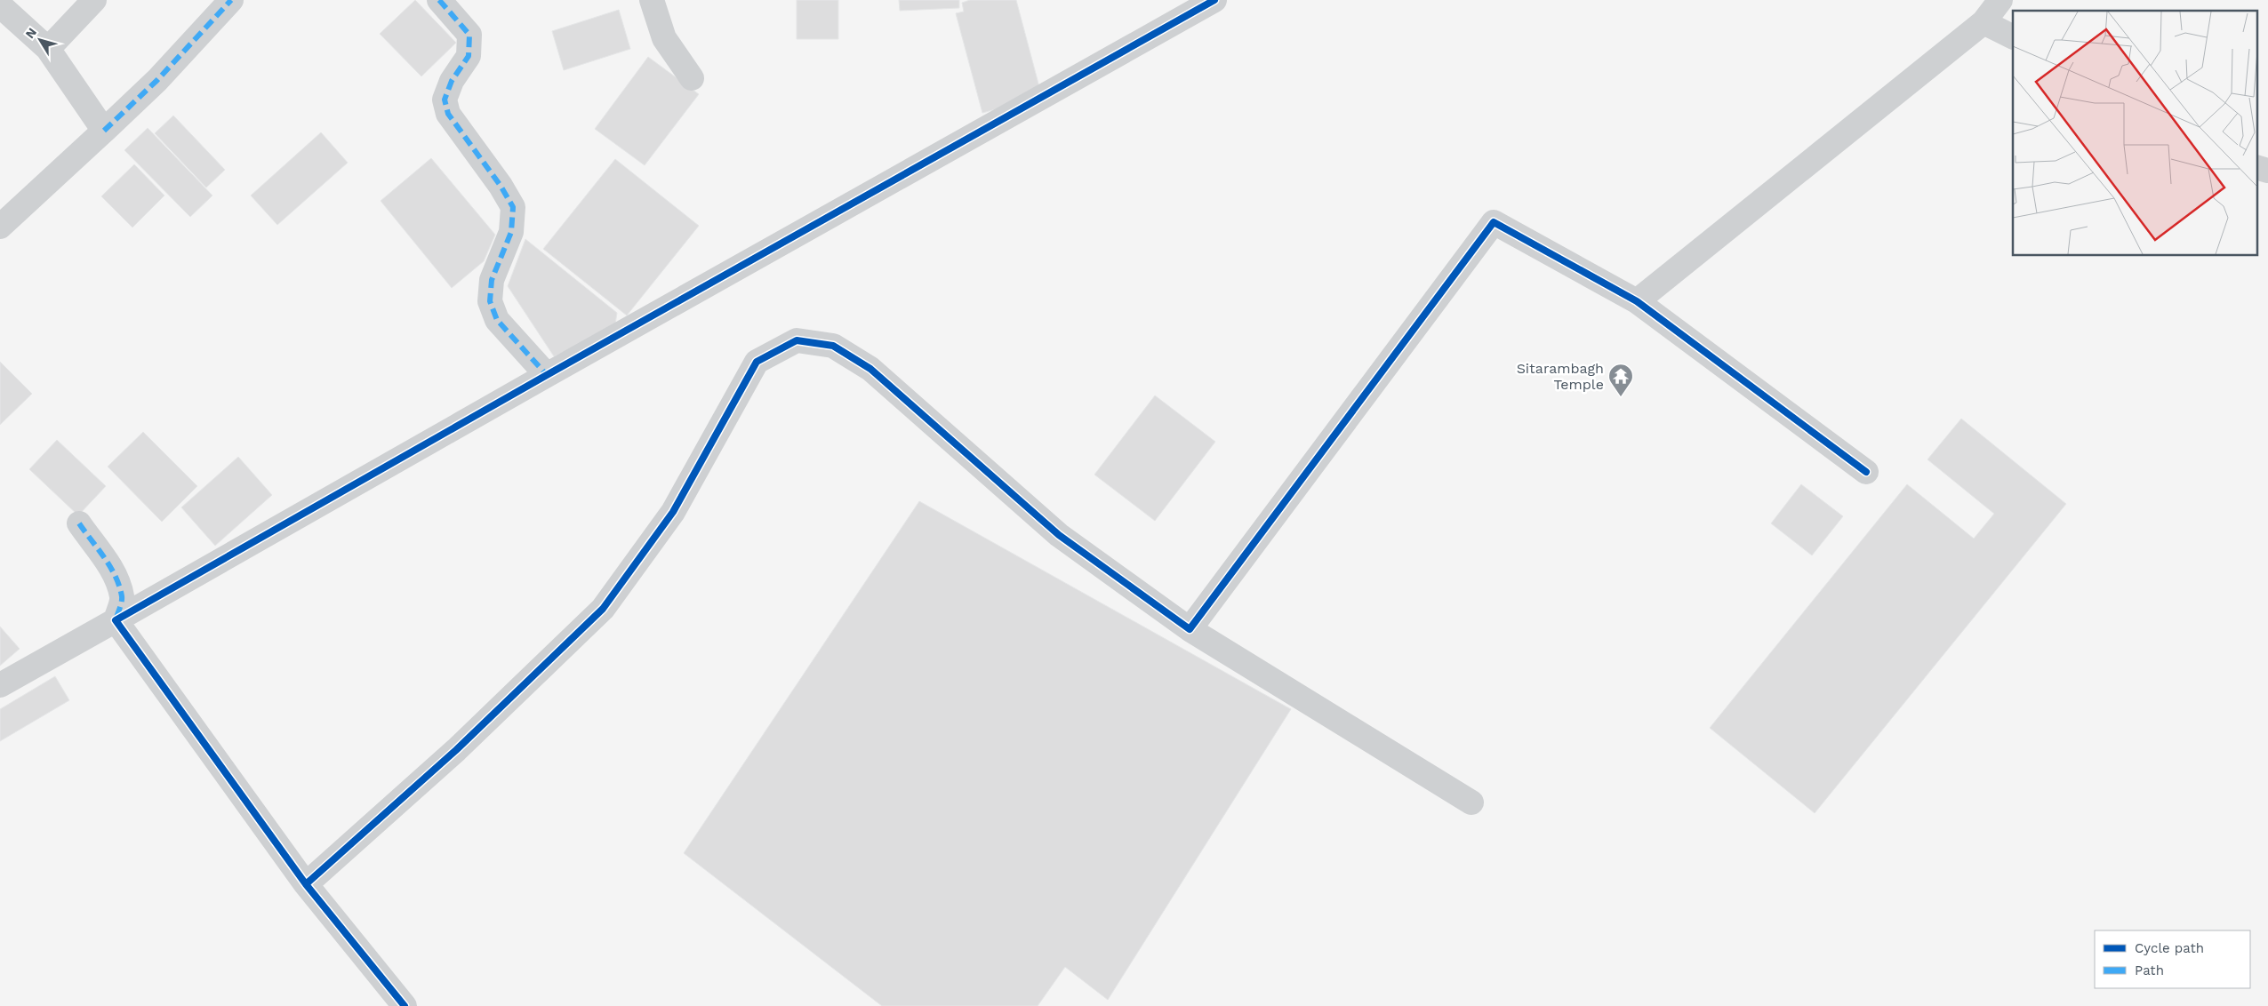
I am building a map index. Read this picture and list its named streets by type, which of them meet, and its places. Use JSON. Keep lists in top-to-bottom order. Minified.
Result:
{"places":{"temple":["Sitarambagh Temple"]},"legend":["Cycle path","Path"],"north":"top left"}
